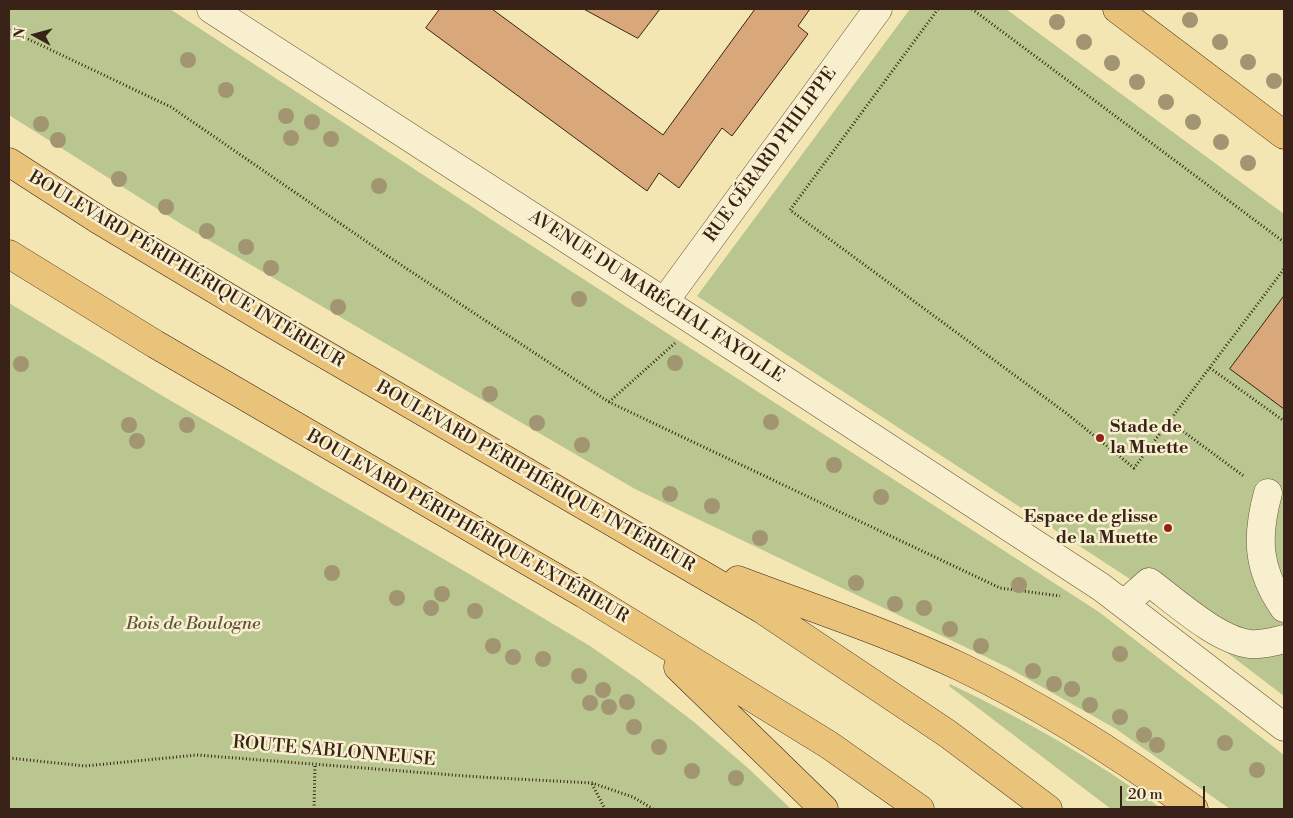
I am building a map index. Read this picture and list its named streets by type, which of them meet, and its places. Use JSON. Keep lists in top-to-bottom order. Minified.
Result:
{"streets":{"main road":["BOULEVARD PÉRIPHÉRIQUE INTÉRIEUR","BOULEVARD PÉRIPHÉRIQUE EXTÉRIEUR"],"street":["RUE GÉRARD PHILIPPE","AVENUE DU MARÉCHAL FAYOLLE"],"path":["ROUTE SABLONNEUSE"]},"crossings":[["RUE GÉRARD PHILIPPE","AVENUE DU MARÉCHAL FAYOLLE"]],"parks":["Bois de Boulogne"],"places":["Stade de la Muette","Espace de glisse de la Muette"],"scale_bar":"20 m","north":"left"}
